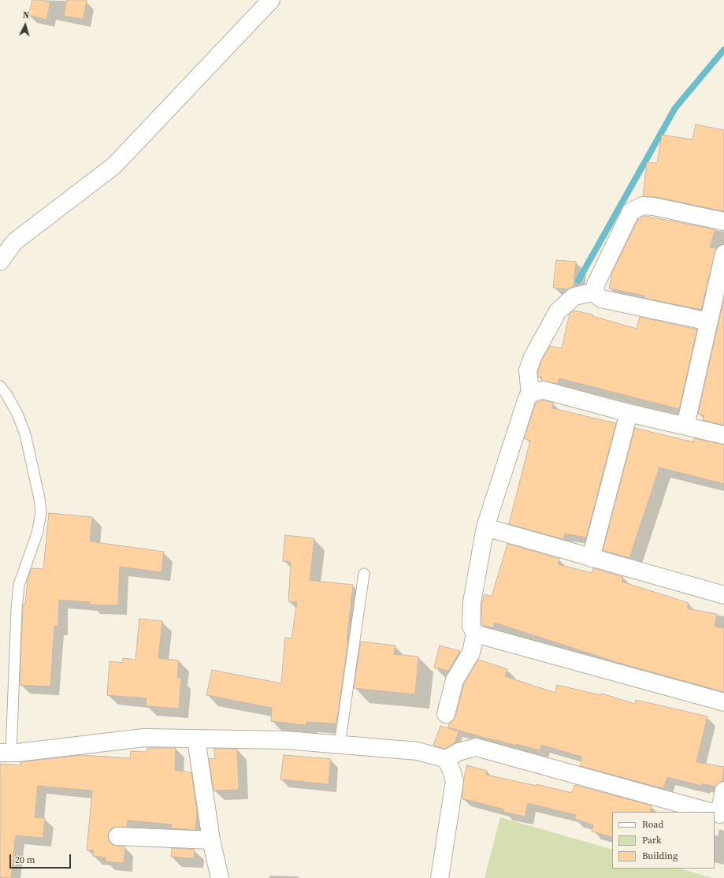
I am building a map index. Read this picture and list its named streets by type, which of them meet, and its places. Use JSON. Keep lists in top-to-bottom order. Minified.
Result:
{"legend":["Road","Park","Building"],"scale_bar":"20 m","north":"top"}
